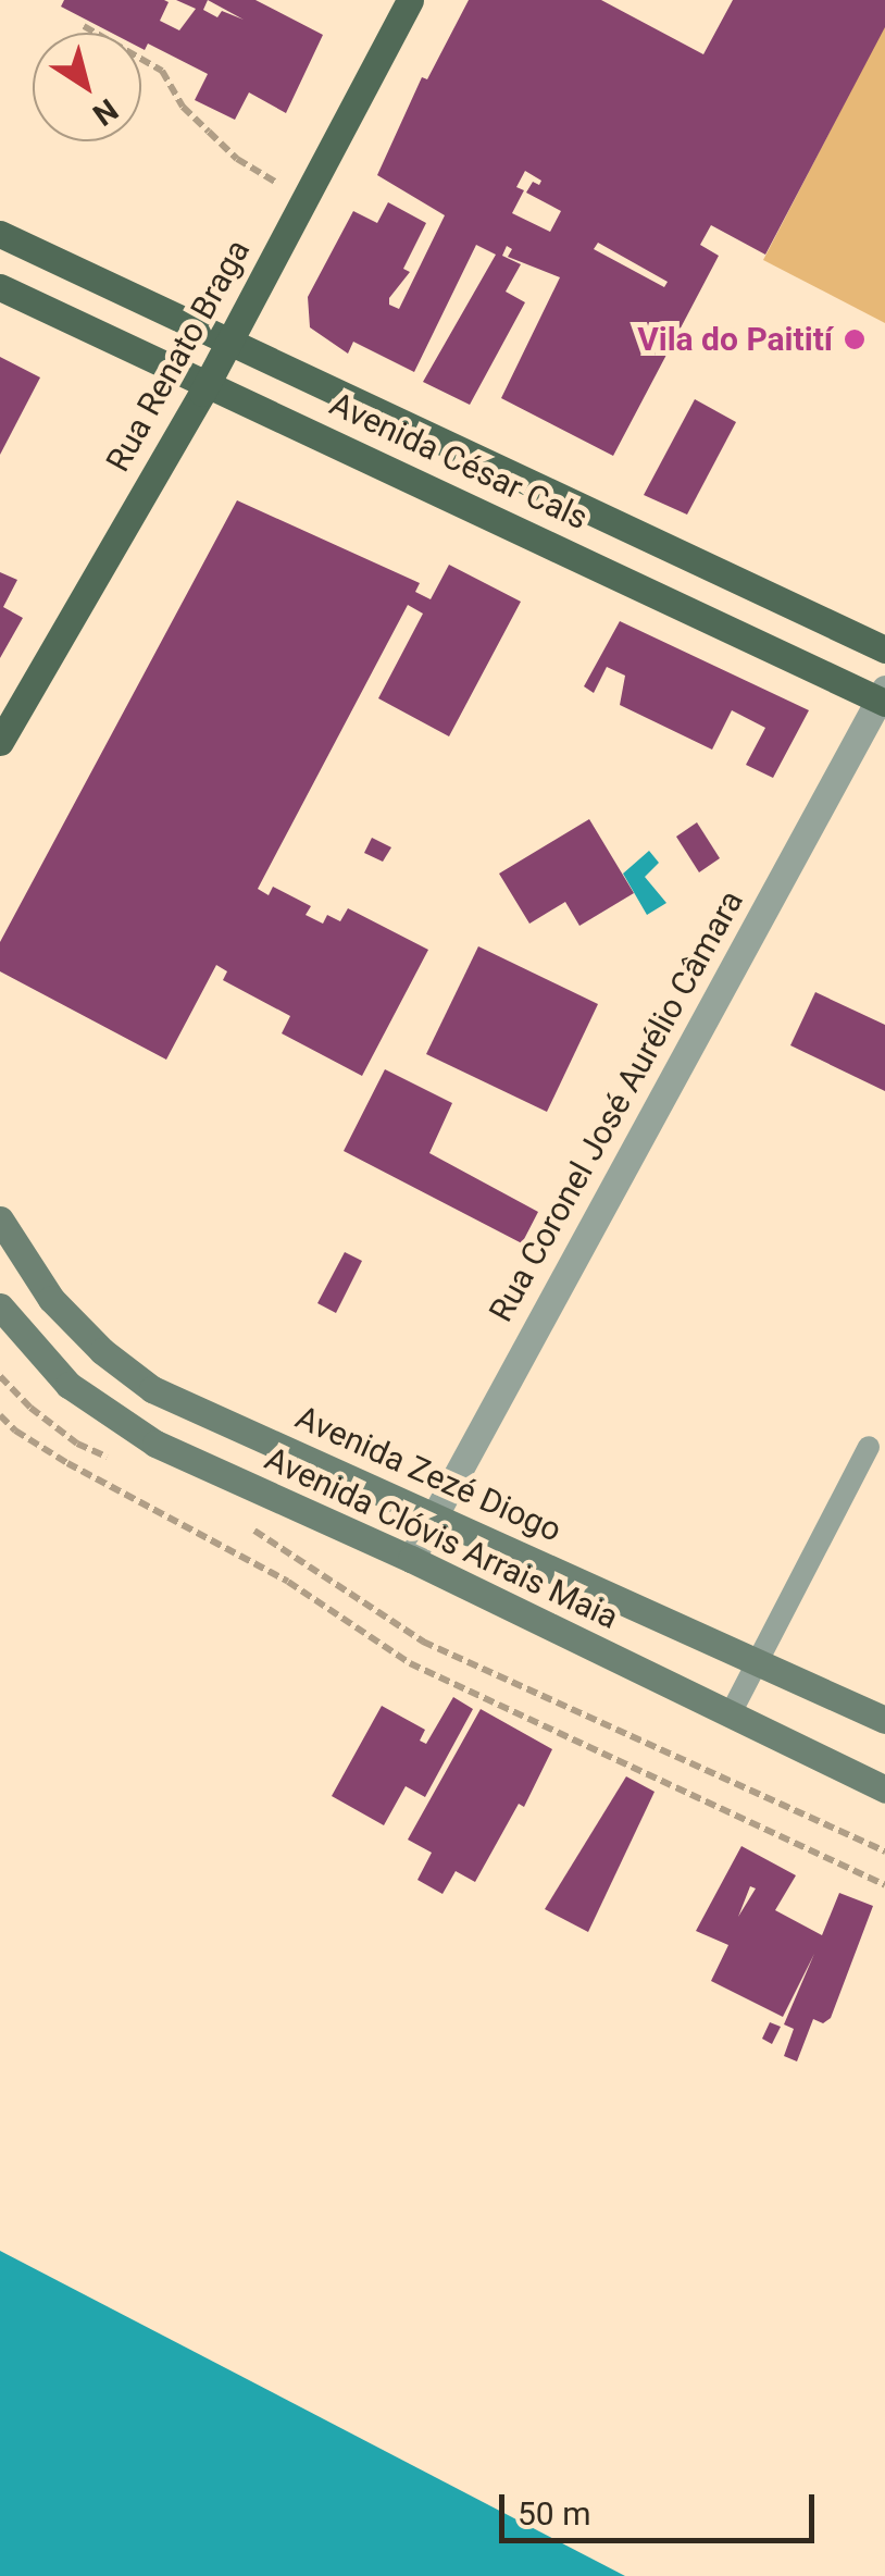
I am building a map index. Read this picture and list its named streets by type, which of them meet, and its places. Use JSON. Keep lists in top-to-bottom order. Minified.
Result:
{"streets":{"main road":["Rua Renato Braga","Avenida César Cals","Avenida Zezé Diogo","Avenida Clóvis Arrais Maia"],"street":["Rua Coronel José Aurélio Câmara"]},"crossings":[["Rua Renato Braga","Avenida César Cals"],["Avenida César Cals","Rua Coronel José Aurélio Câmara"],["Rua Coronel José Aurélio Câmara","Avenida Zezé Diogo"],["Rua Coronel José Aurélio Câmara","Avenida Clóvis Arrais Maia"]],"places":["Vila do Paitití"],"scale_bar":"50 m","north":"bottom right"}
